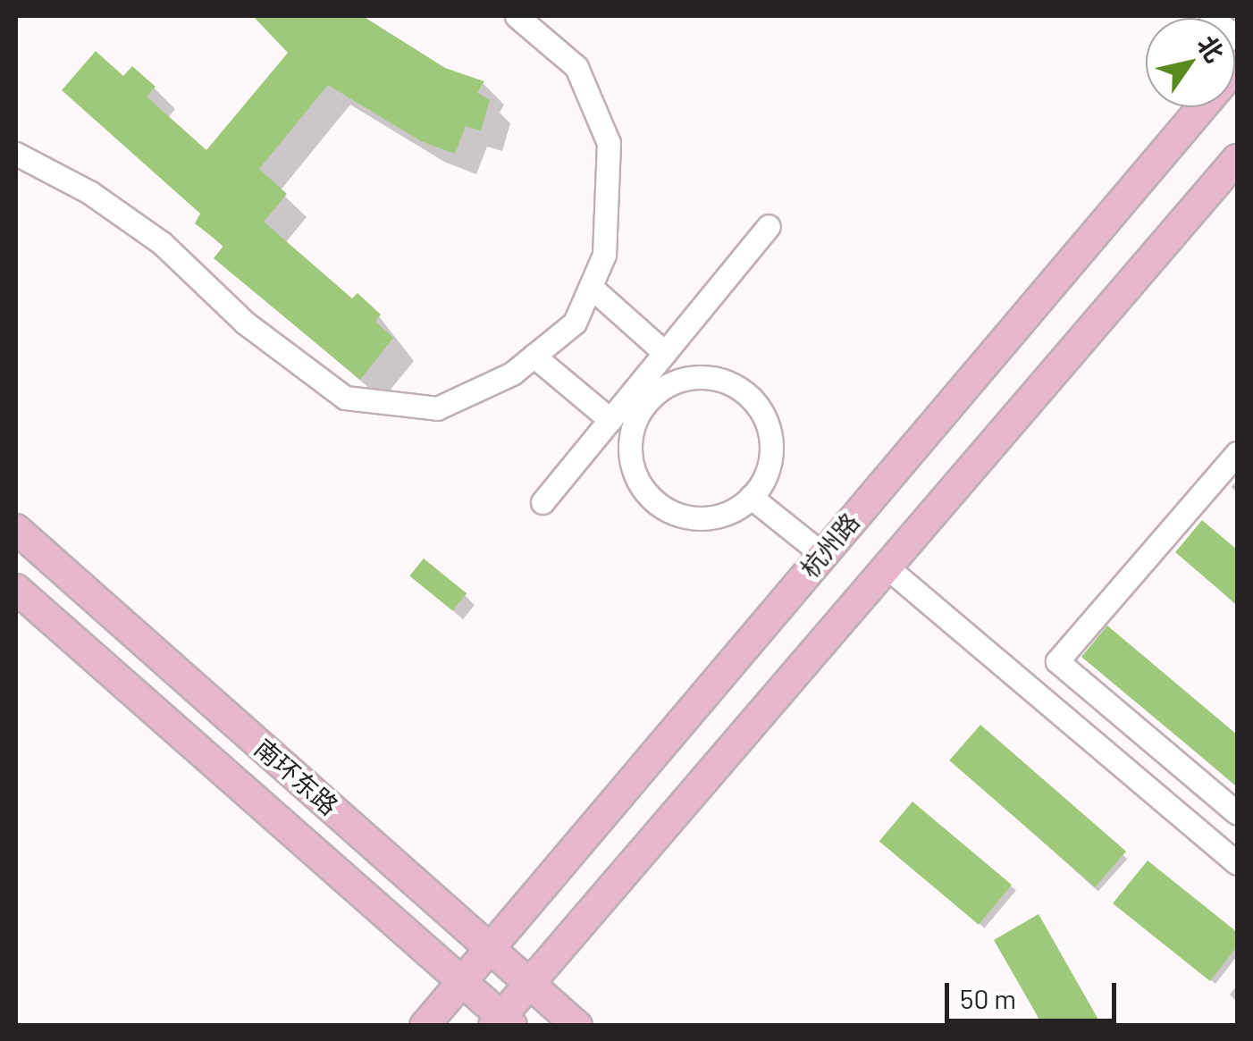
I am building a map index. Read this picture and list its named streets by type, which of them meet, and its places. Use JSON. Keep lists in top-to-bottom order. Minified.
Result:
{"streets":{"main road":["杭州路","南环东路"]},"crossings":[["杭州路","南环东路"]],"scale_bar":"50 m","north":"top right"}
